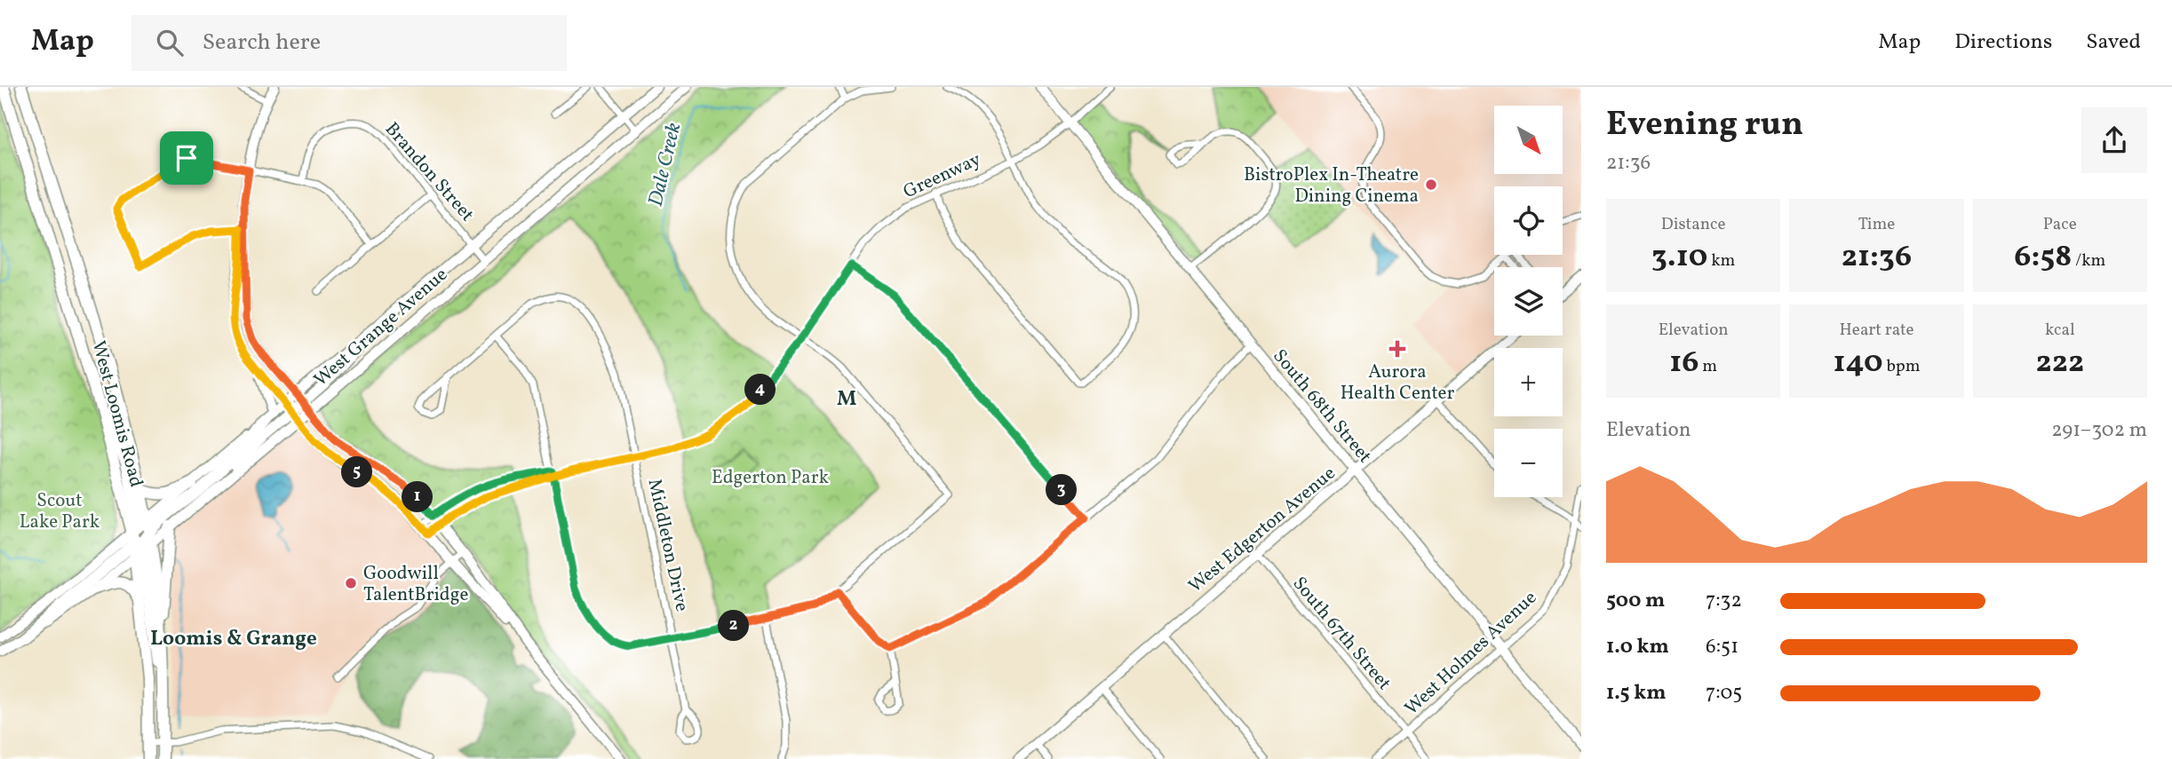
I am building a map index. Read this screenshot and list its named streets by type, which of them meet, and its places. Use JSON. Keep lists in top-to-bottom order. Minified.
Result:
{"streets":{"main road":["West Loomis Road"],"street":["Brandon Street","Greenway","West Grange Avenue","South 68th Street","West Edgerton Avenue","Middleton Drive","South 67th Street","West Holmes Avenue"]},"crossings":[["Brandon Street","West Grange Avenue"],["Greenway","South 68th Street"],["Greenway","Middleton Drive"],["West Grange Avenue","West Loomis Road"],["South 68th Street","West Edgerton Avenue"],["South 68th Street","West Holmes Avenue"],["West Edgerton Avenue","South 67th Street"],["South 67th Street","West Holmes Avenue"]],"districts":["M","Loomis & Grange"],"water":["Dale Creek"],"parks":["Edgerton Park","Scout Lake Park"],"places":{"other":["BistroPlex In-Theatre Dining Cinema","Goodwill TalentBridge"],"health":["Aurora Health Center"]},"north":"bottom right","page":{"header":"Map","search":"Search here","nav":["Map","Directions","Saved"],"heading":["Evening run","21:36"],"map_buttons":["+","−"],"stats":[["Distance","3.10 km"],["Time","21:36"],["Pace","6:58 /km"],["Elevation","16 m"],["Heart rate","140 bpm"],["kcal","222"]],"pins":["4","5","3","1","2"],"chart":["Elevation","291–302 m"],"list":[{"name":"500 m","note":"7:32"},{"name":"1.0 km","note":"6:51"},{"name":"1.5 km","note":"7:05"}]}}
